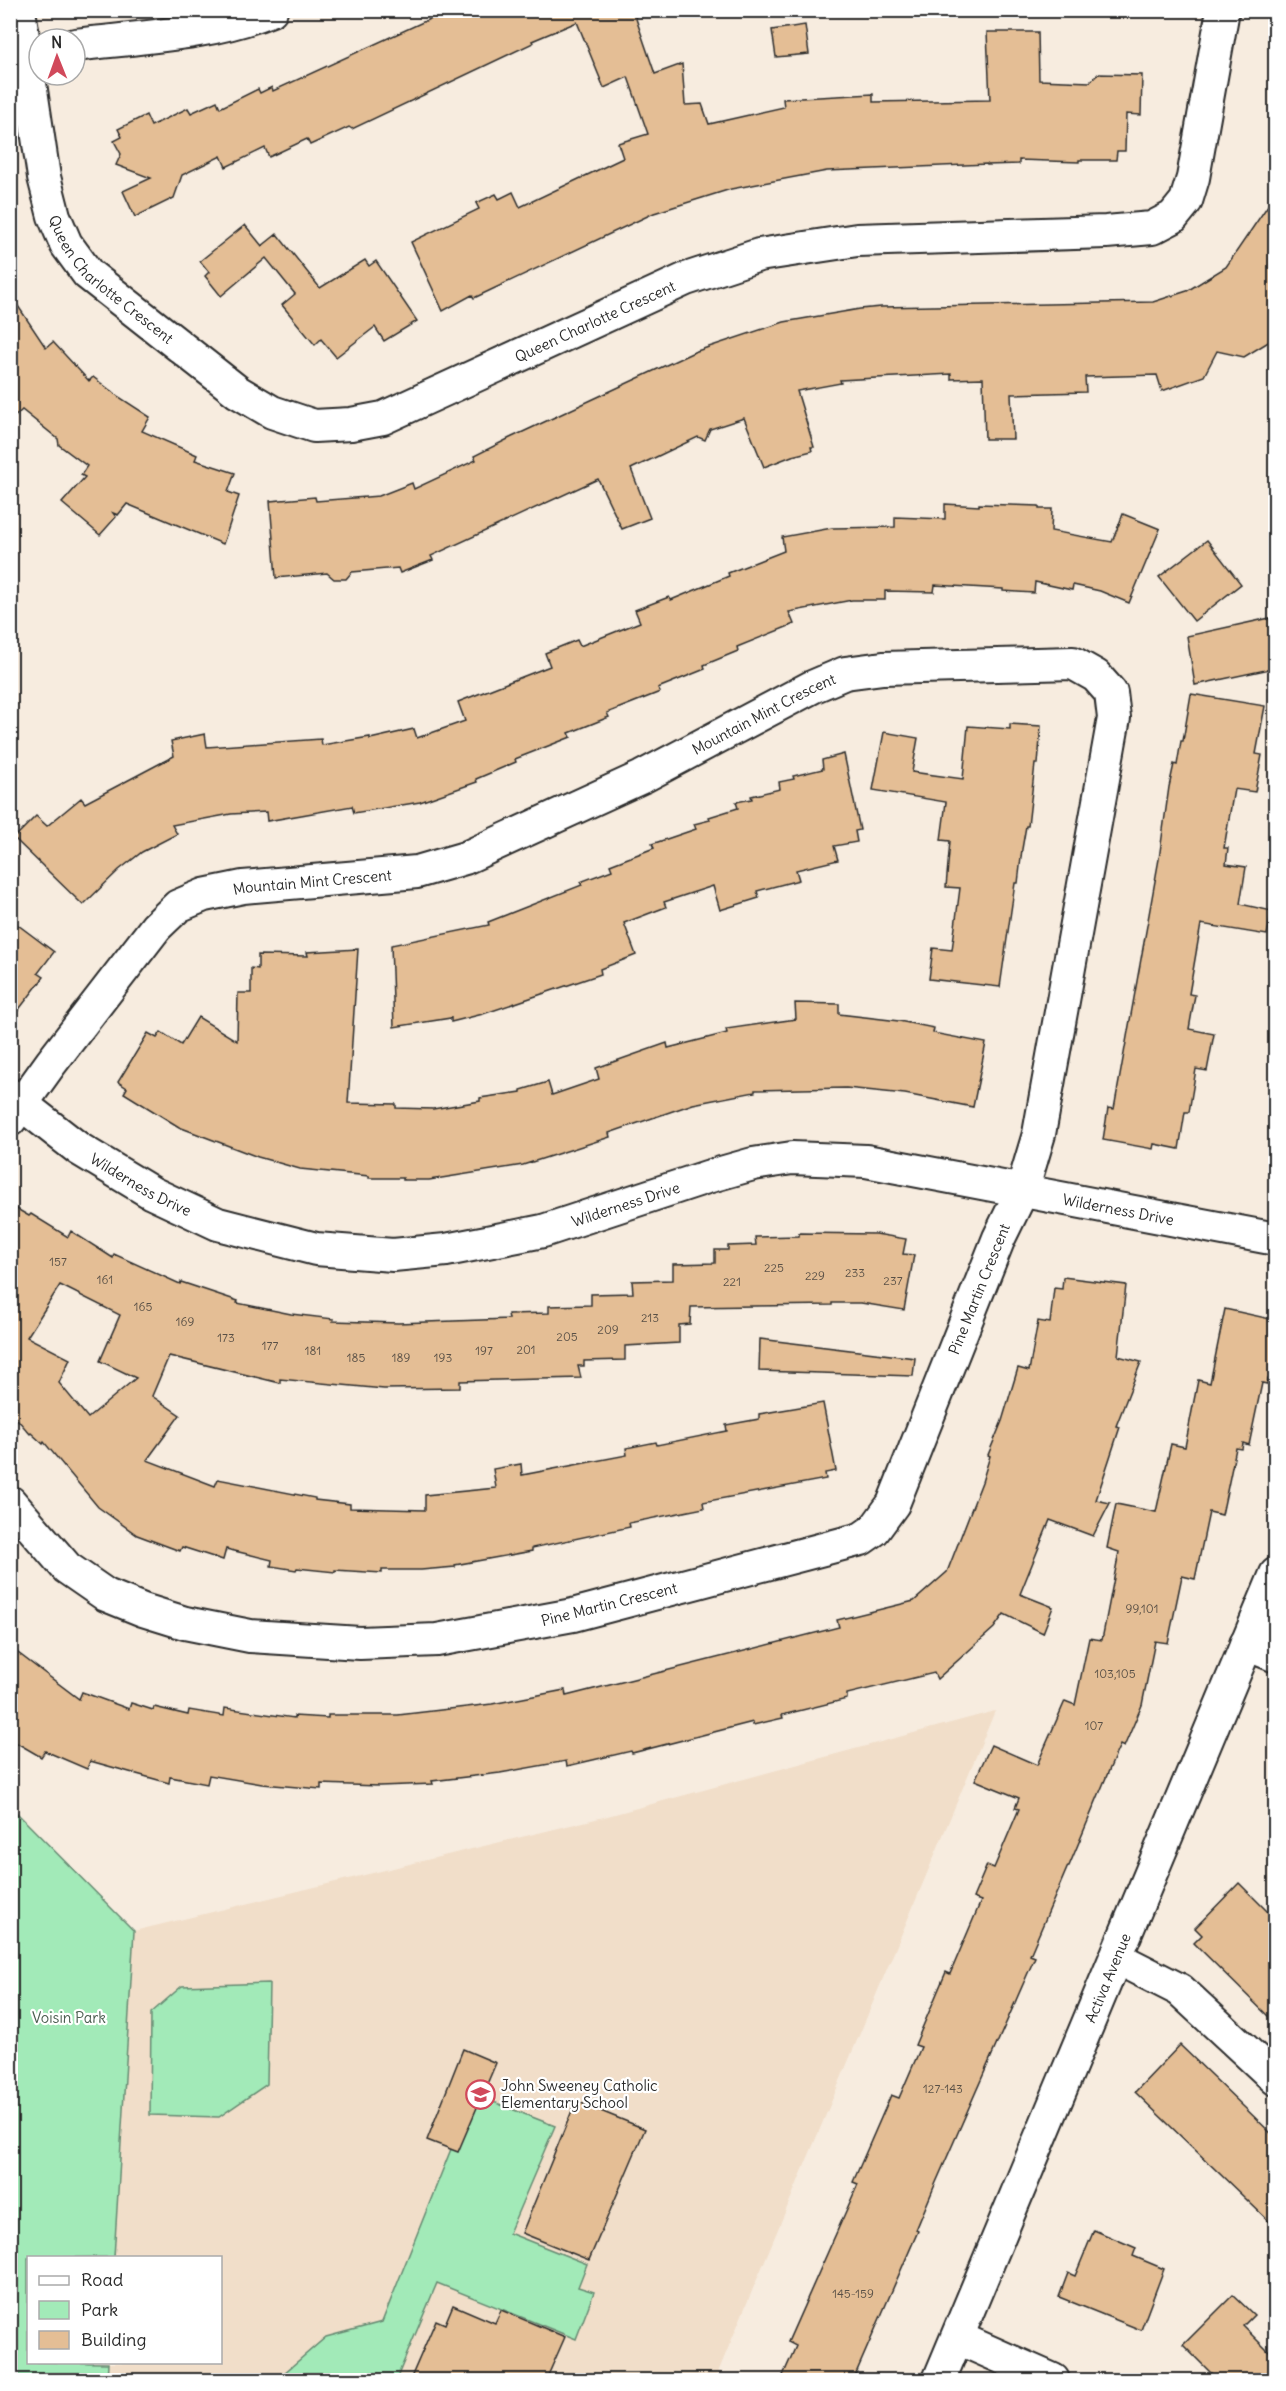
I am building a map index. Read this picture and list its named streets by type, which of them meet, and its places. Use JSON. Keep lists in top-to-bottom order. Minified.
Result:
{"streets":{"street":["Queen Charlotte Crescent","Mountain Mint Crescent","Wilderness Drive","Pine Martin Crescent","Activa Avenue"]},"crossings":[["Mountain Mint Crescent","Wilderness Drive"],["Mountain Mint Crescent","Pine Martin Crescent"],["Wilderness Drive","Pine Martin Crescent"]],"parks":["Voisin Park"],"places":{"school or university":["John Sweeney Catholic Elementary School"]},"house_numbers":["157","225","233","229","161","237","221","165","213","169","209","205","173","177","201","181","197","185","189","193","99,101","103,105","107","127-143","145-159"],"legend":["Road","Park","Building"],"north":"top"}
